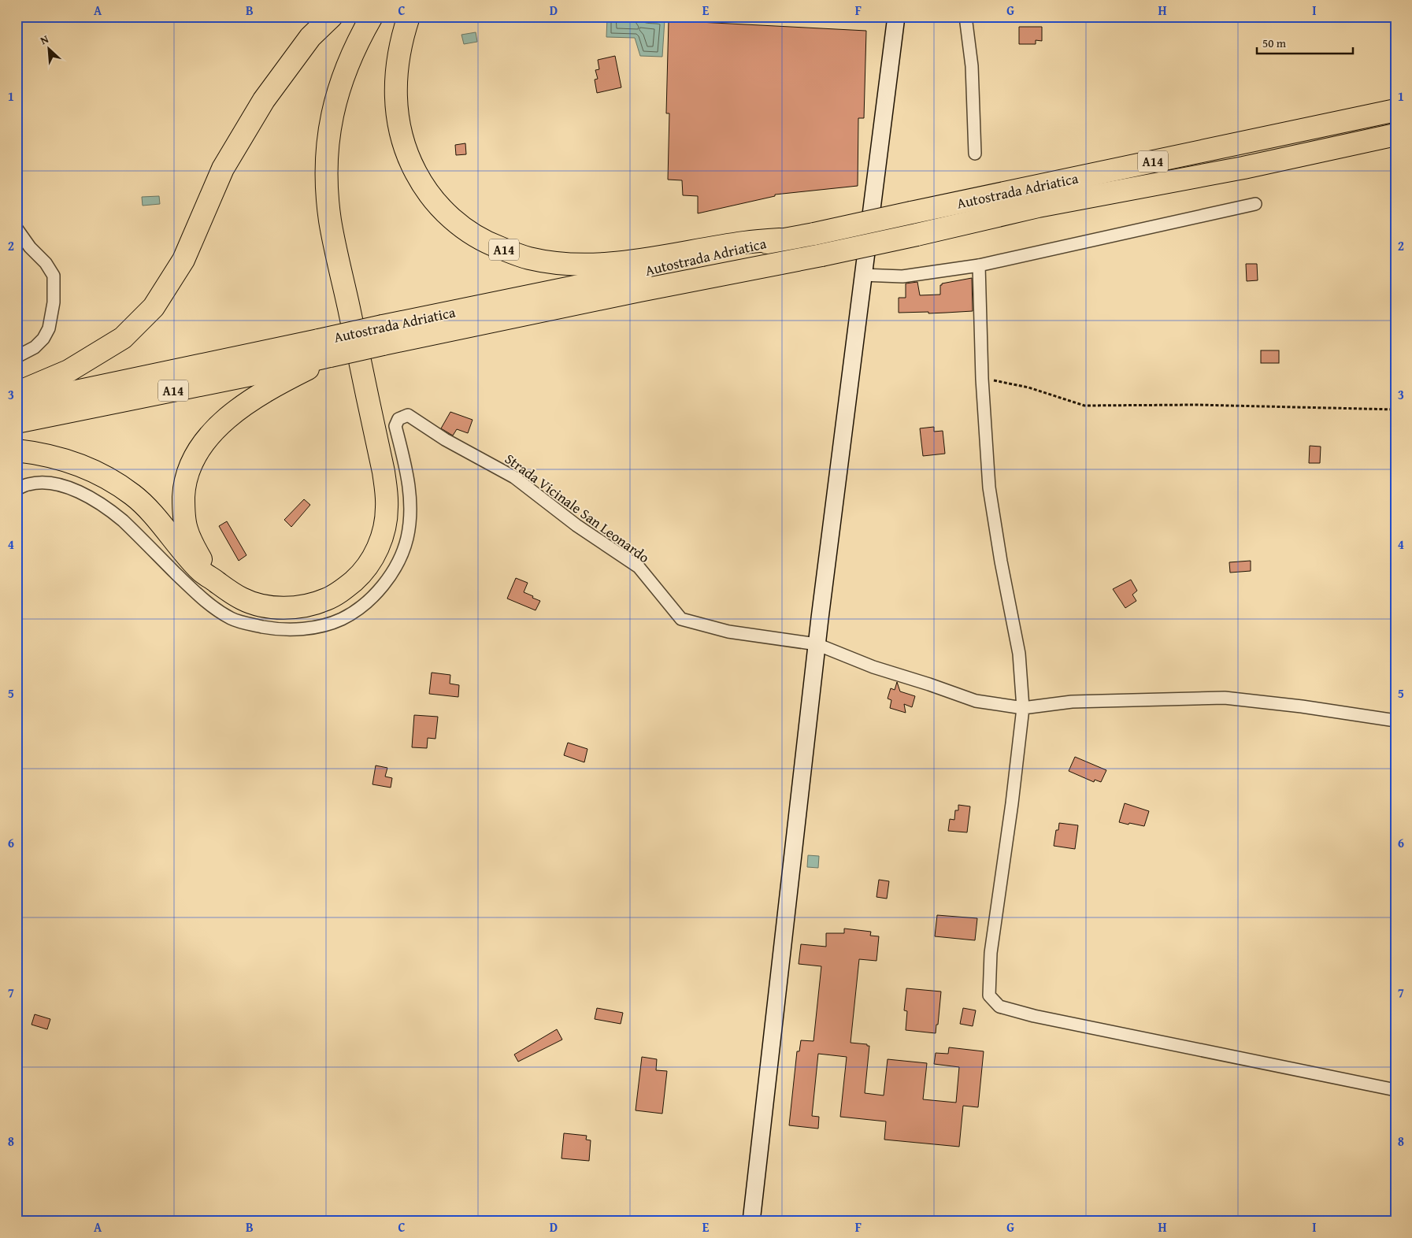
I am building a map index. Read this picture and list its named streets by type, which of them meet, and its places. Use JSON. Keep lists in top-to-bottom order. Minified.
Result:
{"streets":{"highway":["A14","Autostrada Adriatica"],"street":["Strada Vicinale San Leonardo"]},"crossings":[["A14","Autostrada Adriatica"]],"scale_bar":"50 m","north":"top left","grid":{"columns":["A","B","C","D","E","F","G","H","I"],"rows":["1","2","3","4","5","6","7","8"]}}
